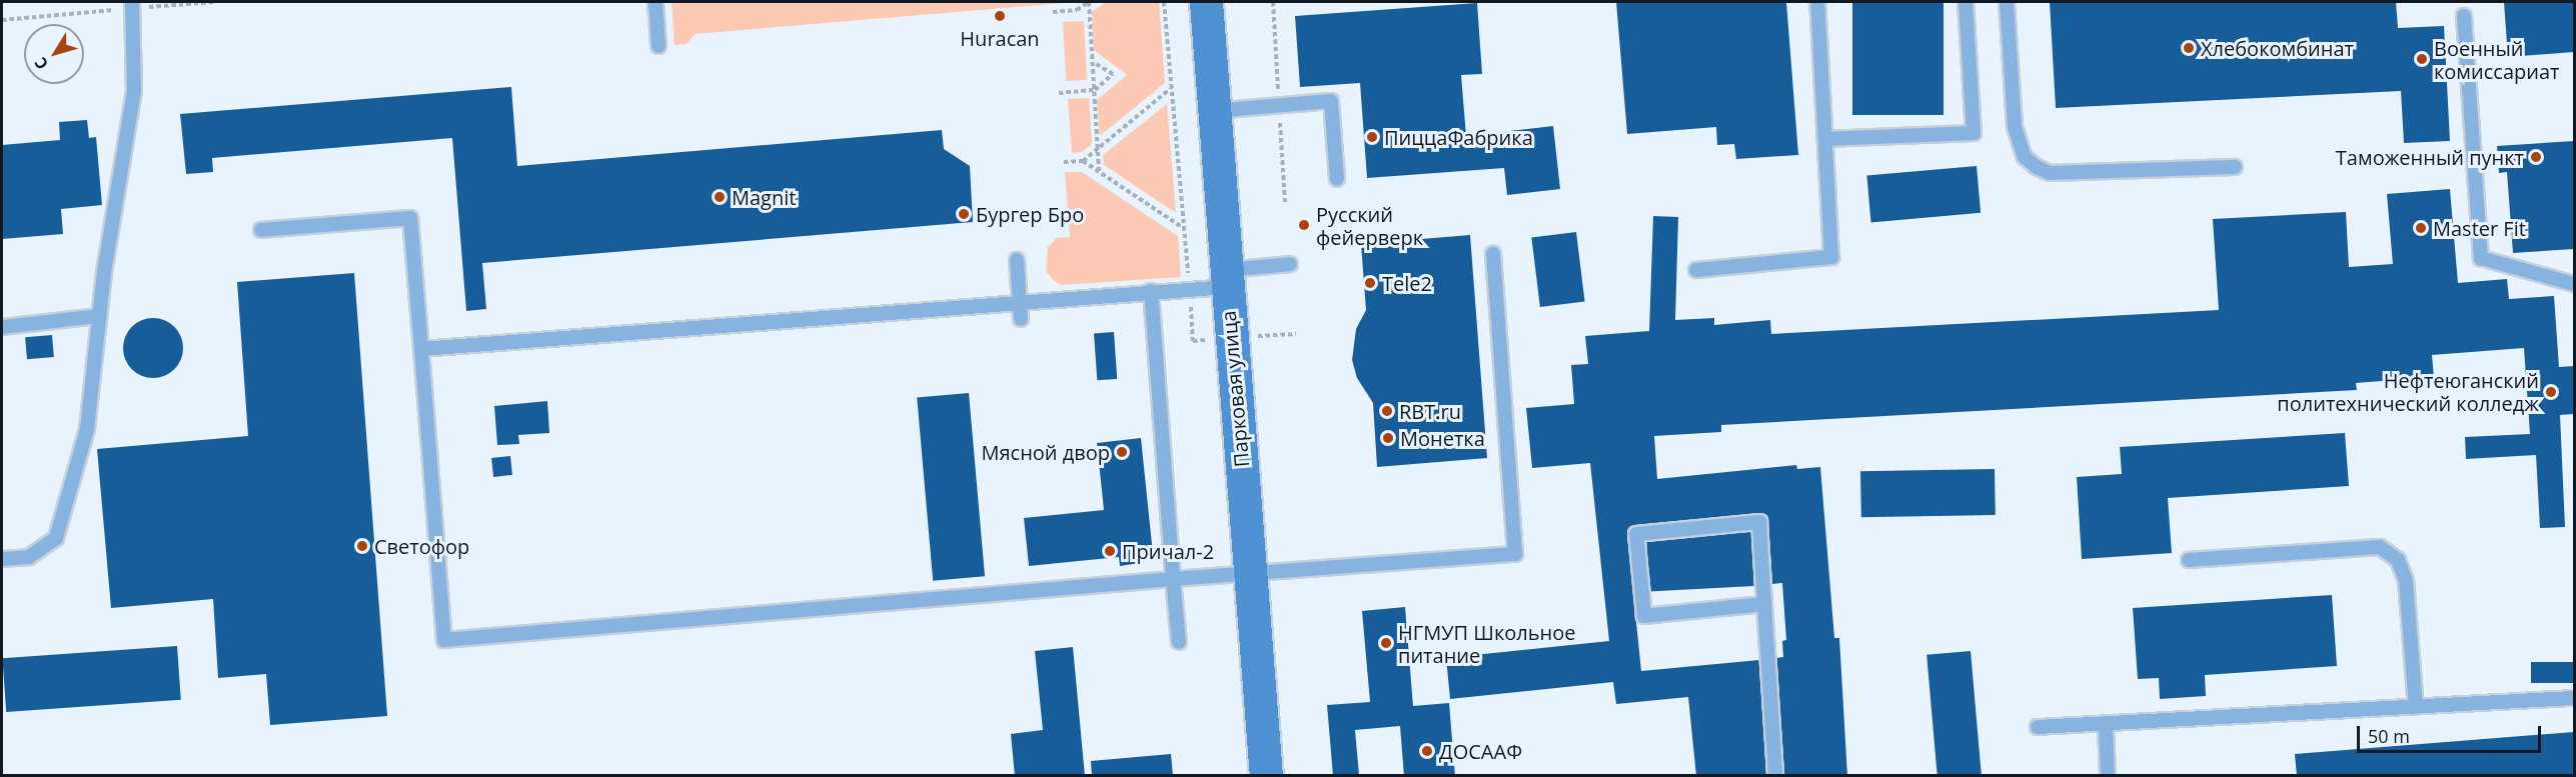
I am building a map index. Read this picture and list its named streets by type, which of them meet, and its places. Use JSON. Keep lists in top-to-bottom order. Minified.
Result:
{"streets":{"main road":["Парковая улица"]},"places":["Huracan","Хлебокомбинат","Военный комиссариат","ПиццаФабрика","Таможенный пункт","Magnit","Бургер Бро","Русский фейерверк","Master Fit","Tele2","Нефтеюганский политехнический колледж","RBT.ru","Монетка","Мясной двор","Светофор","Причал-2","НГМУП Школьное питание","ДОСААФ"],"scale_bar":"50 m","north":"bottom left"}
